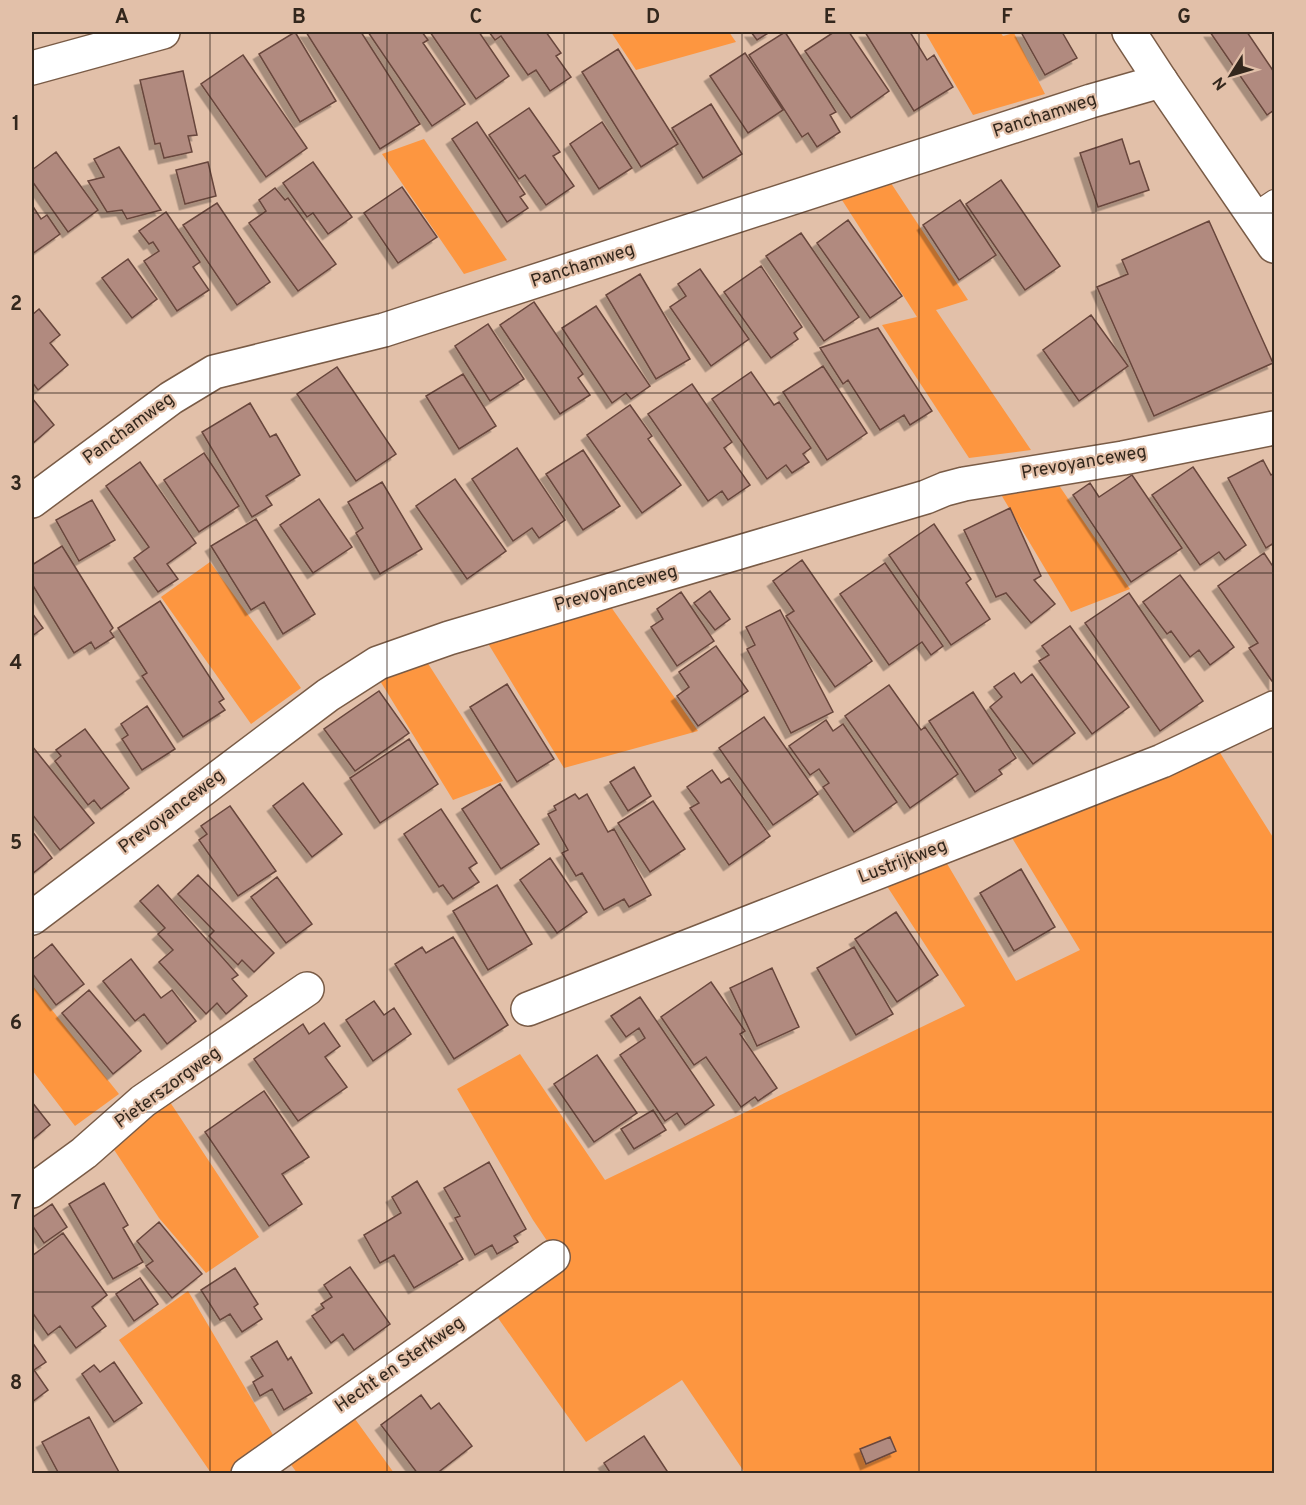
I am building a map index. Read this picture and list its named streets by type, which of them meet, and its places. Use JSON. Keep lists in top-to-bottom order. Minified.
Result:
{"streets":{"street":["Panchamweg","Prevoyanceweg","Lustrijkweg","Pieterszorgweg","Hecht en Sterkweg"]},"north":"bottom left","grid":{"columns":["A","B","C","D","E","F","G"],"rows":["1","2","3","4","5","6","7","8"]}}
